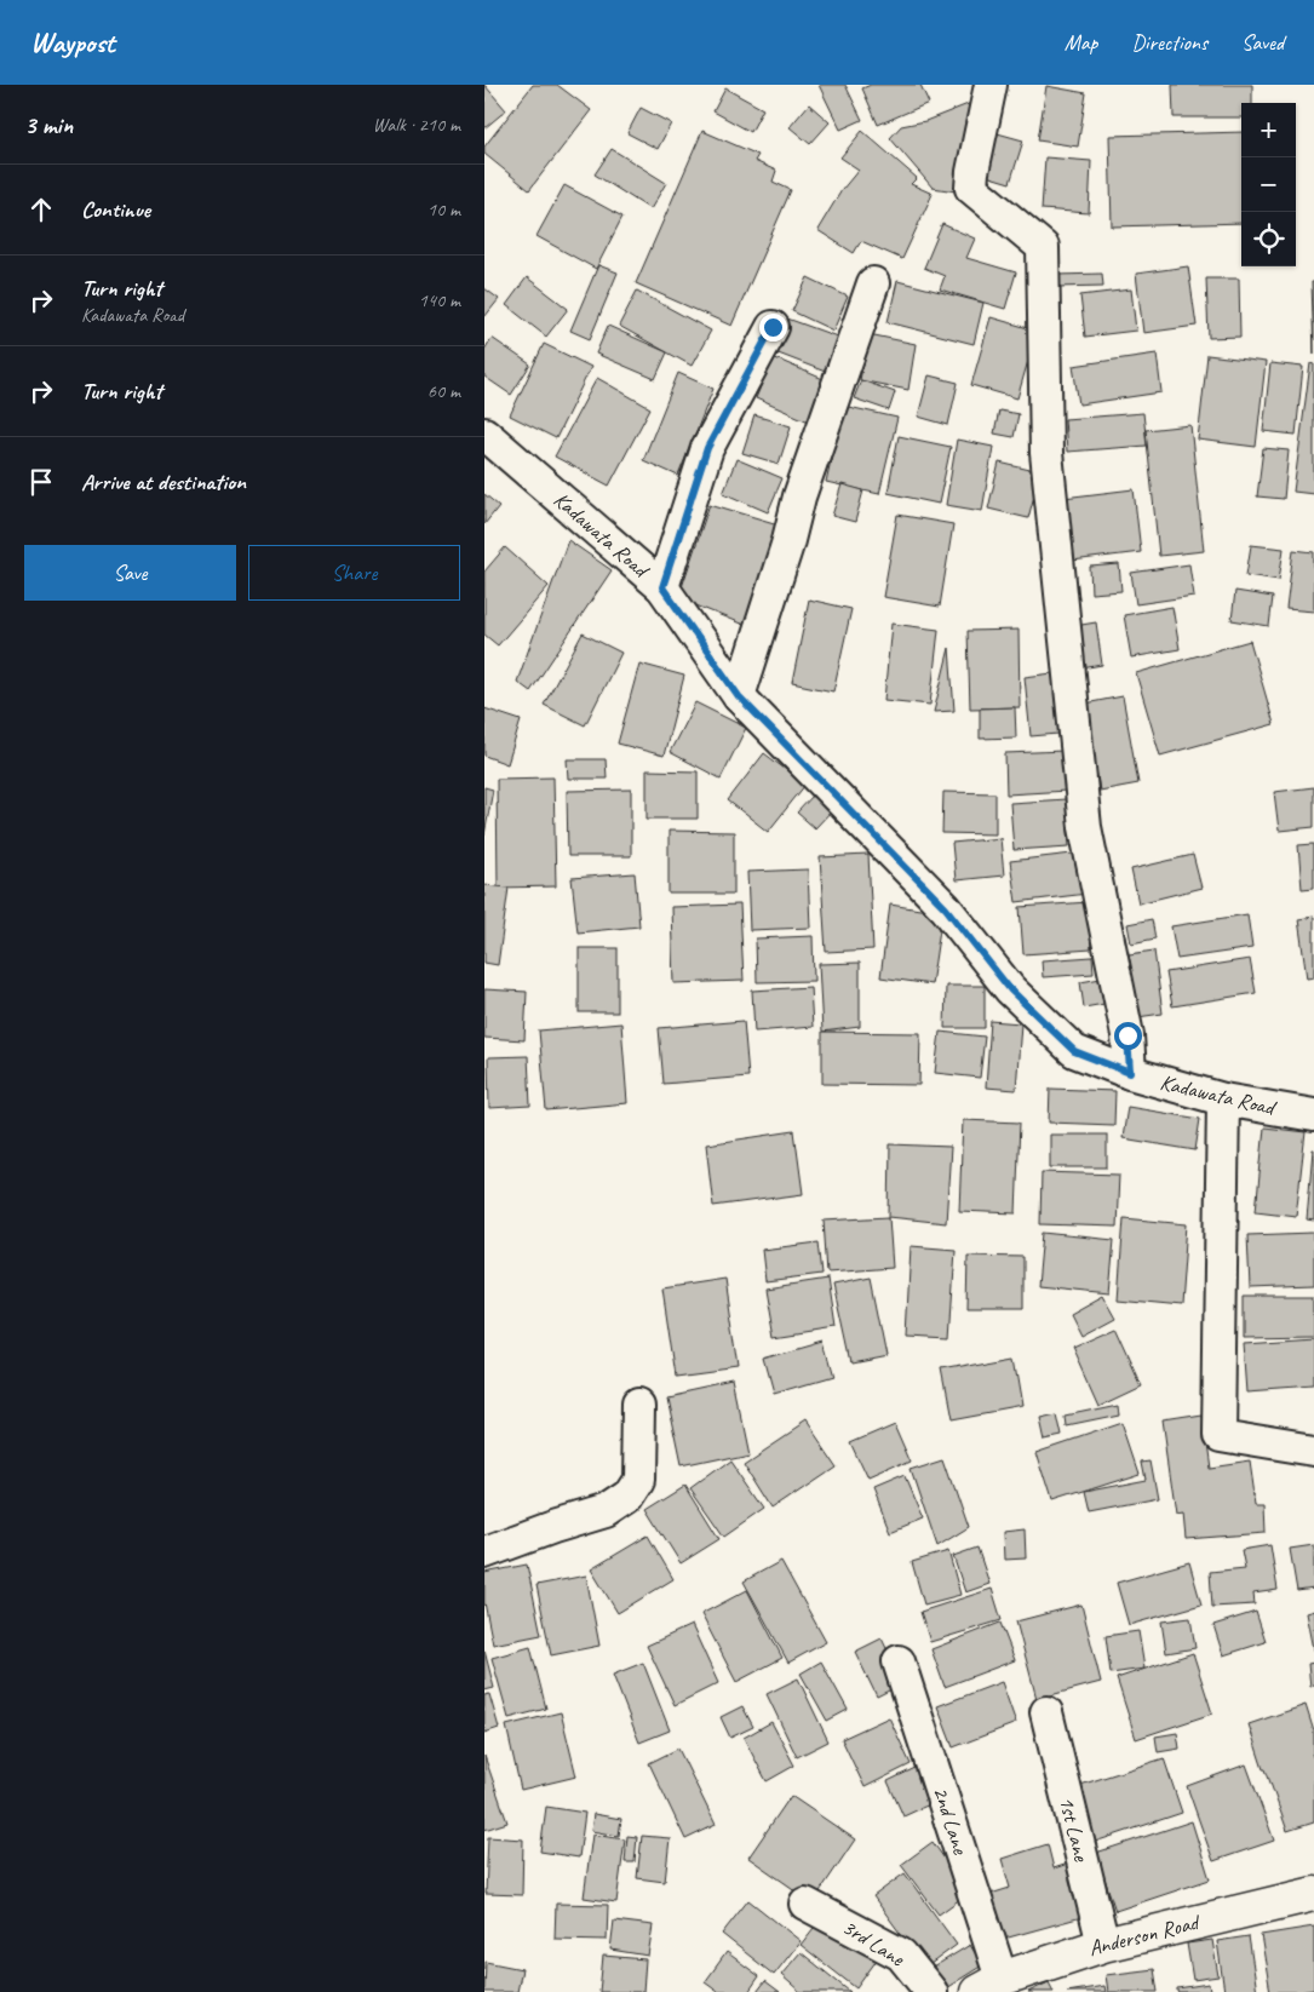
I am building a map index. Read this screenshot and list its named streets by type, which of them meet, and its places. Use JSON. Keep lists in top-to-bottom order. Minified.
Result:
{"streets":{"main road":["Anderson Road"],"street":["Kadawata Road","2nd Lane","1st Lane","3rd Lane"]},"crossings":[["2nd Lane","Anderson Road"],["1st Lane","Anderson Road"]],"page":{"header":"Waypost","nav":["Map","Directions","Saved"],"heading":["3 min","Walk · 210 m"],"map_buttons":["+","−"],"list":[["Continue","10 m"],["Turn right","Kadawata Road","140 m"],["Turn right","60 m"],"Arrive at destination"],"buttons":["Save","Share"]}}
